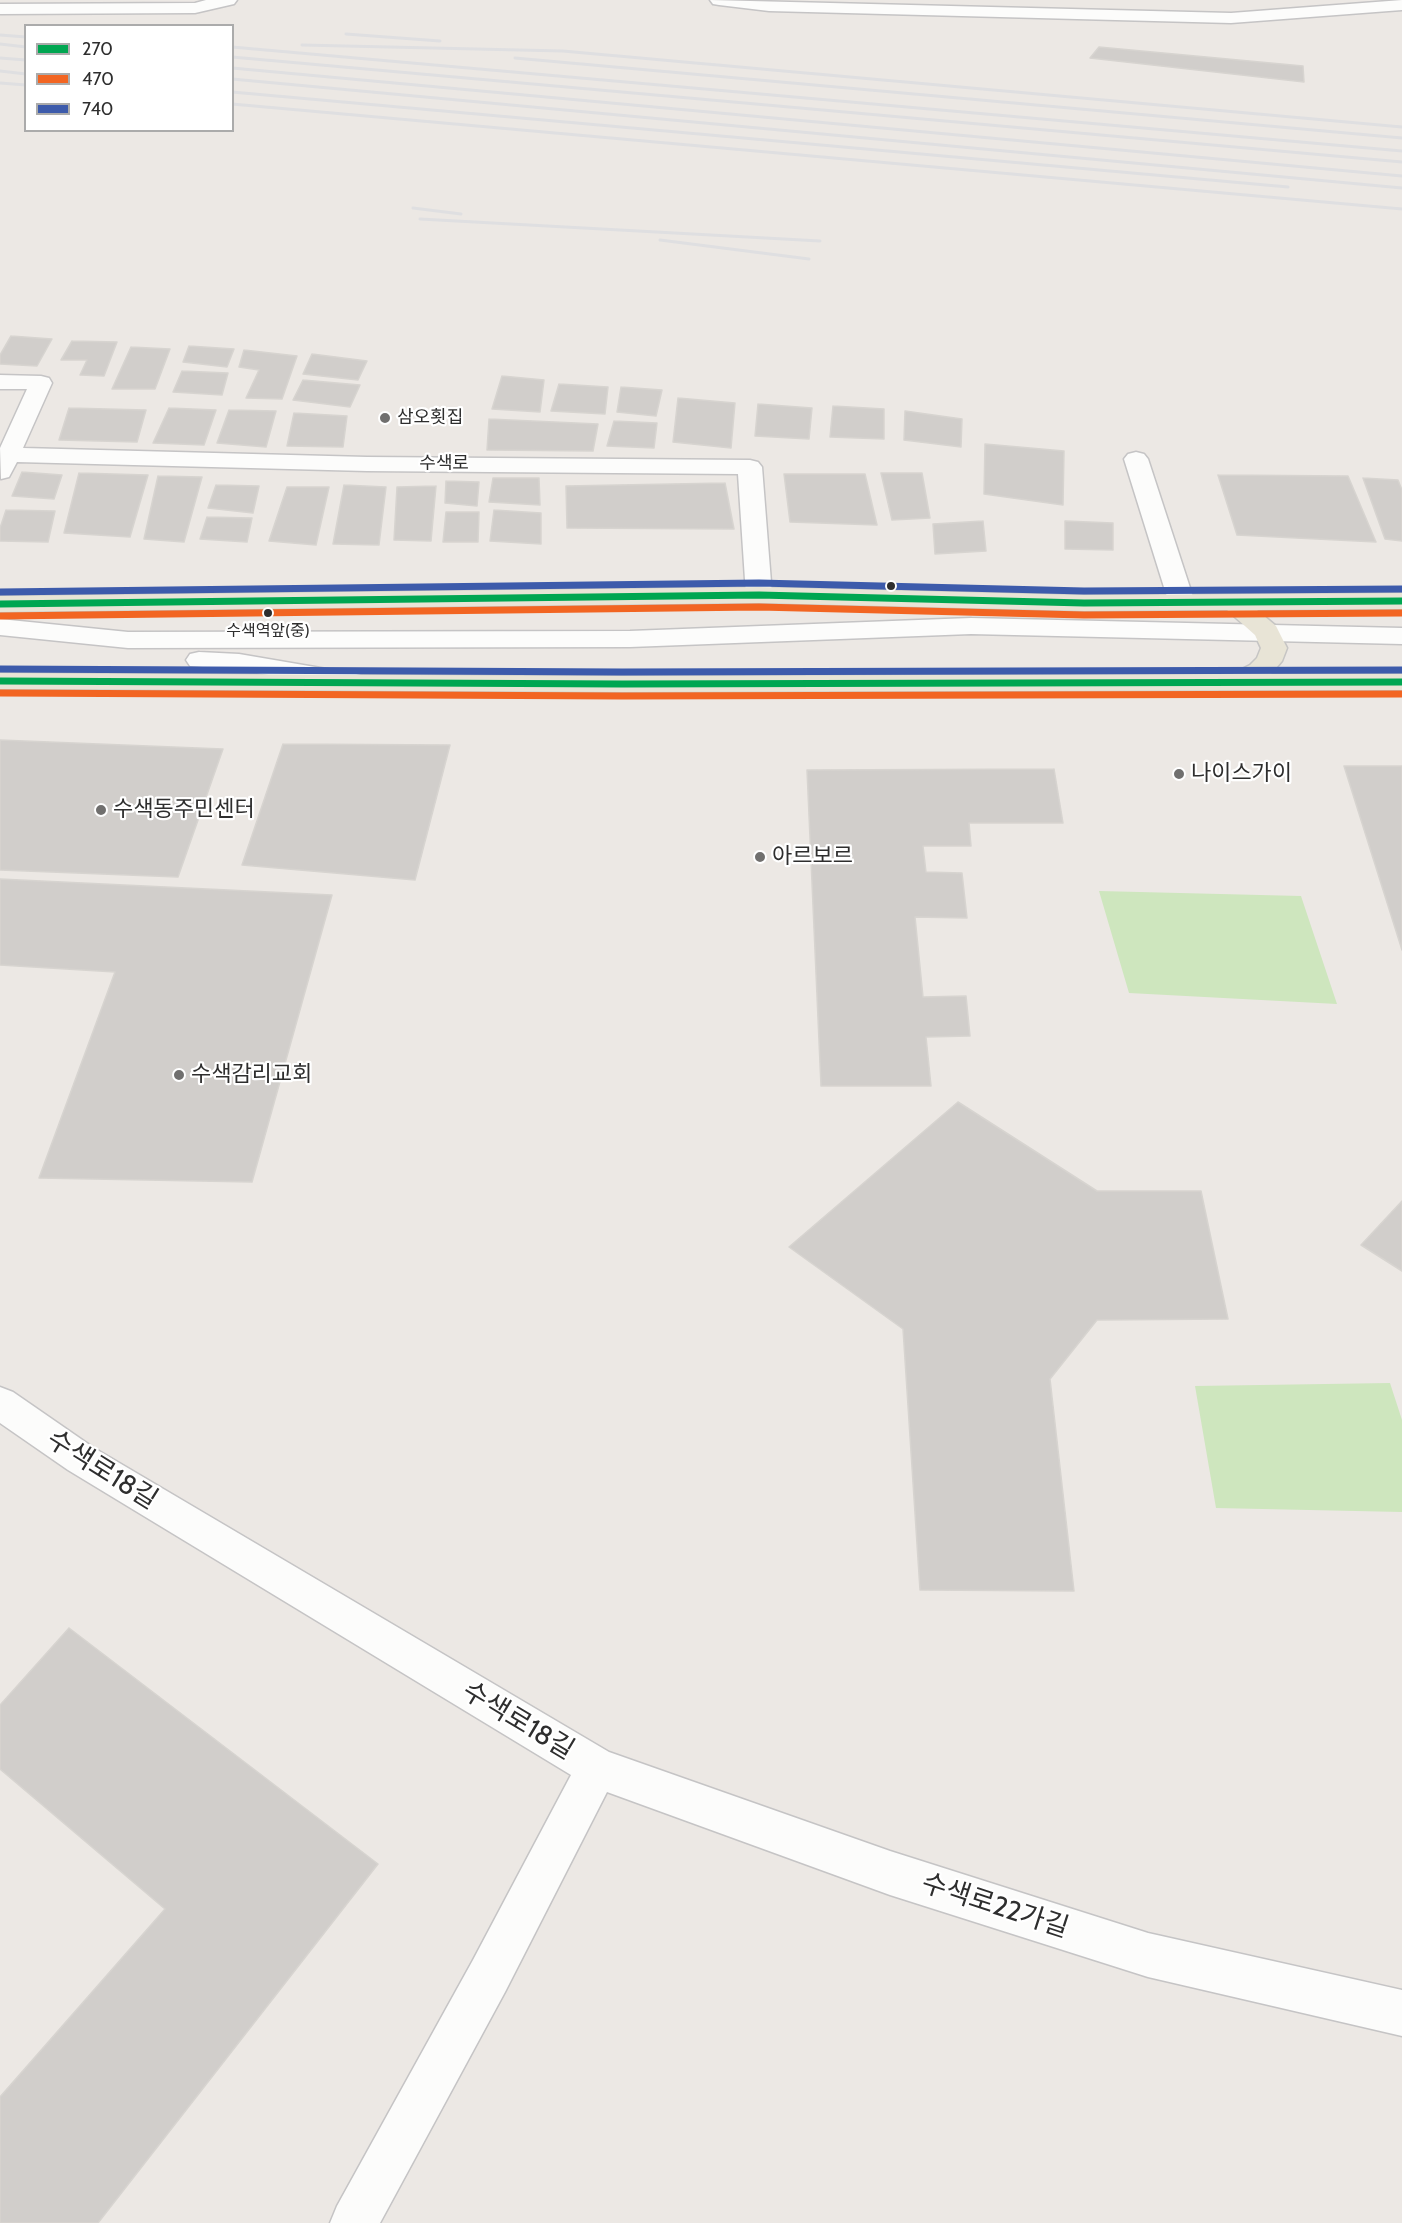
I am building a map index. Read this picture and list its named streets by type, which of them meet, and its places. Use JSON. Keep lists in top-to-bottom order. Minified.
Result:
{"streets":{"street":["수색로","수색로18길","수색로22가길"]},"crossings":[["수색로18길","수색로22가길"]],"places":["삼오횟집","수색역앞(중)","나이스가이","수색동주민센터","아르보르","수색감리교회"],"lines":["transit line 740","transit line 270","transit line 470"],"legend":["270","470","740"]}
